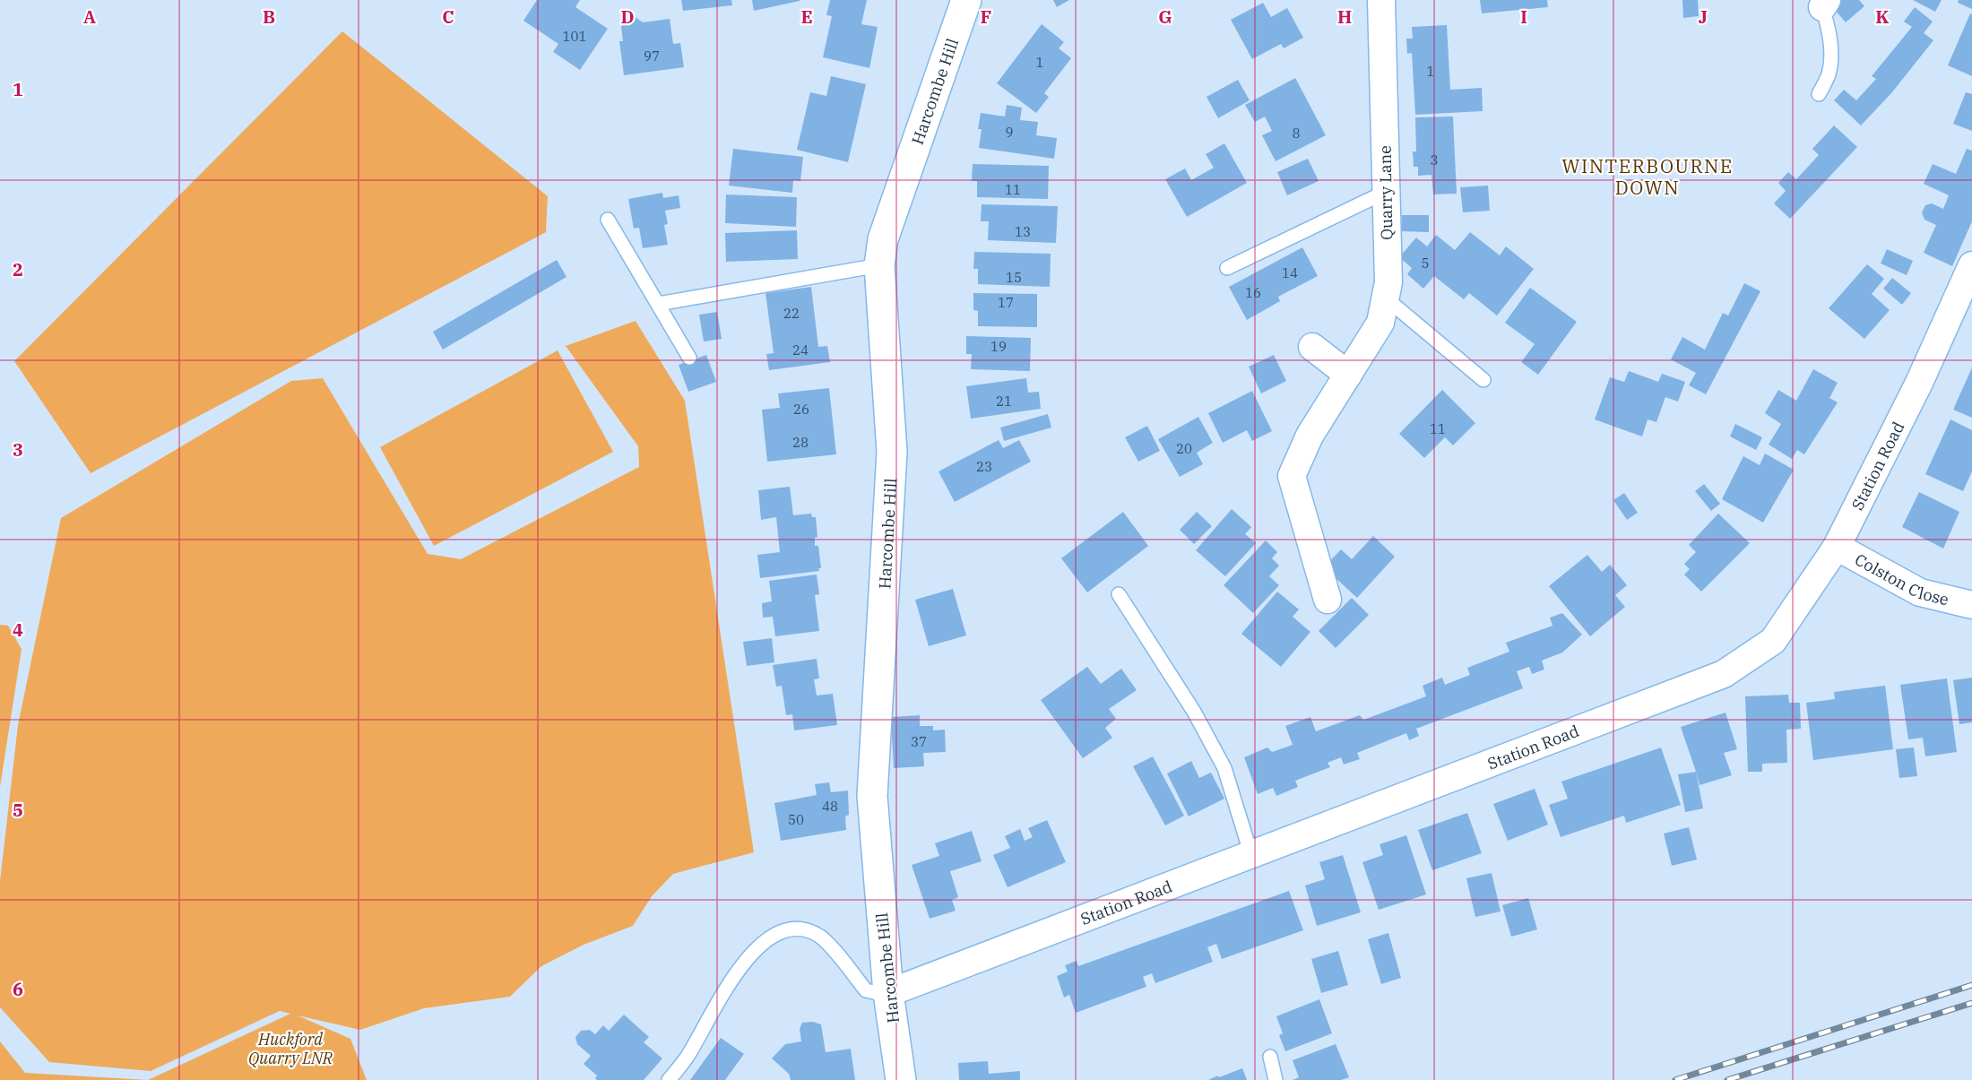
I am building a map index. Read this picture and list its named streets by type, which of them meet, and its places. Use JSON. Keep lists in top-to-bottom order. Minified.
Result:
{"streets":{"street":["Harcombe Hill","Quarry Lane","Station Road","Colston Close"]},"crossings":[["Harcombe Hill","Station Road"],["Station Road","Colston Close"]],"districts":["WINTERBOURNE DOWN"],"parks":["Huckford Quarry LNR"],"house_numbers":["101","97","1","1","9","8","3","11","13","5","14","15","16","17","22","19","24","21","26","11","28","20","23","37","48","50"],"grid":{"columns":["A","B","C","D","E","F","G","H","I","J","K"],"rows":["1","2","3","4","5","6"]}}
